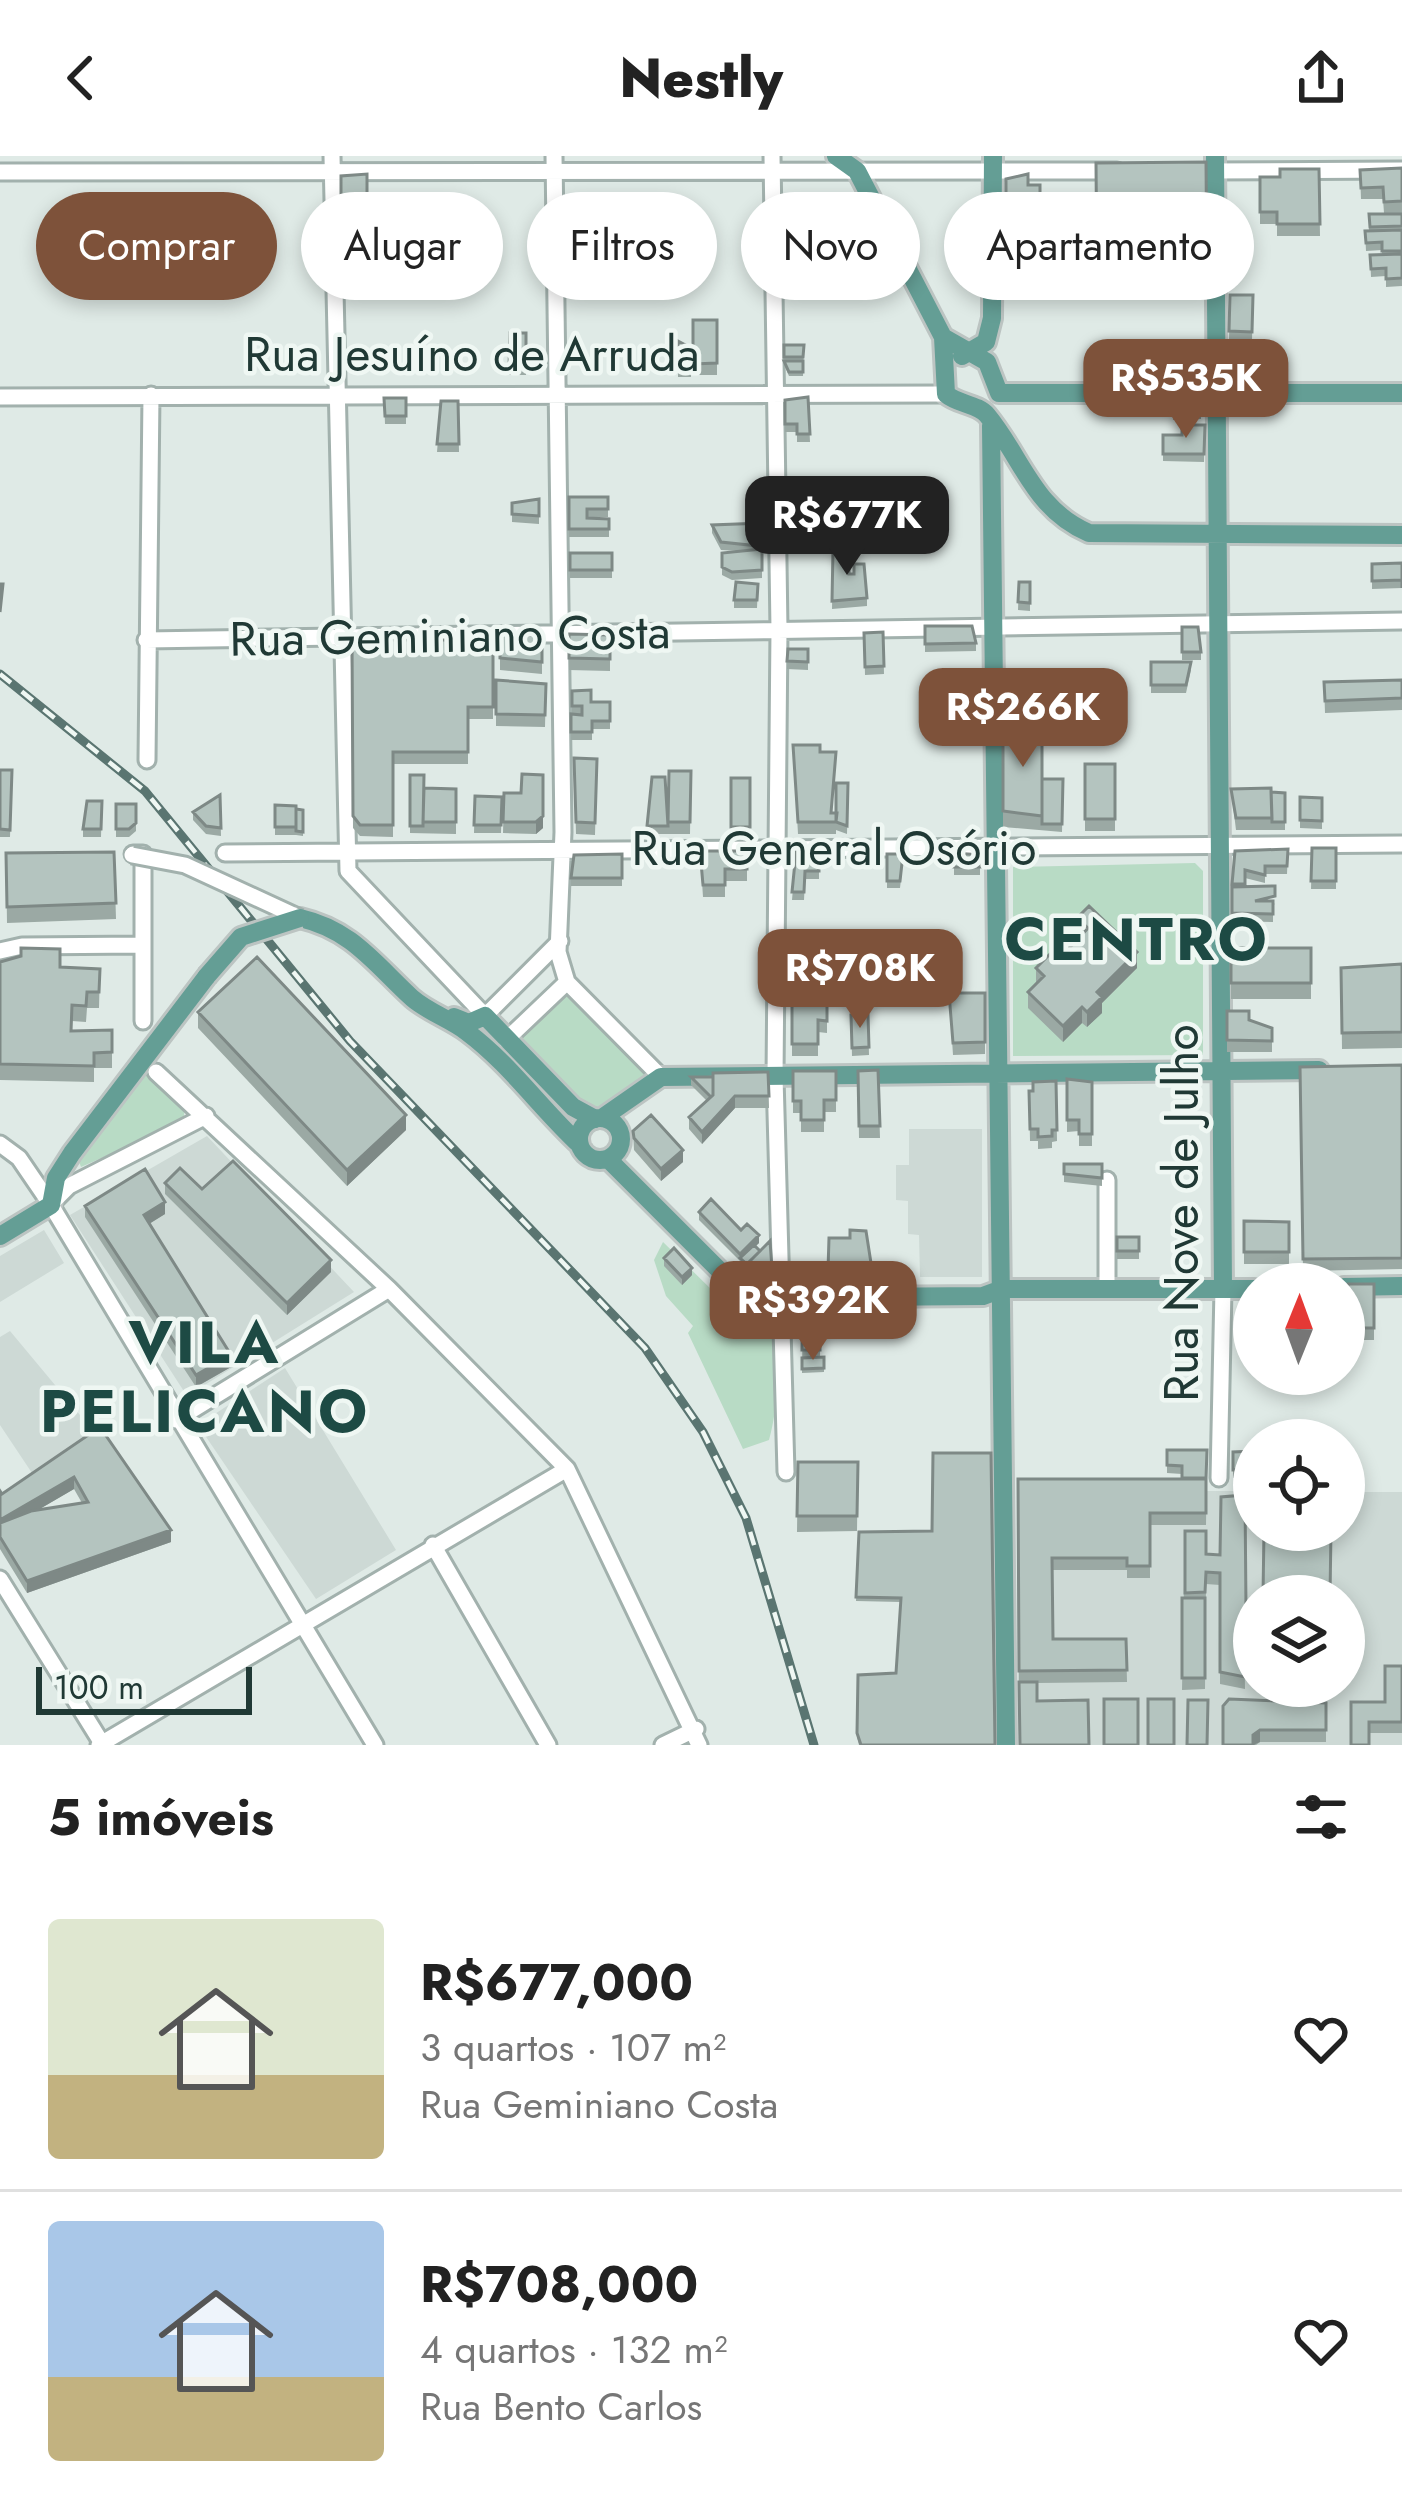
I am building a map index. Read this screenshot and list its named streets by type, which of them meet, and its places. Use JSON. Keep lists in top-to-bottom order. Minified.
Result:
{"streets":{"main road":["Rua Nove de Julho"],"street":["Rua Jesuíno de Arruda","Rua Geminiano Costa","Rua General Osório"]},"crossings":[["Rua Geminiano Costa","Rua Nove de Julho"],["Rua General Osório","Rua Nove de Julho"]],"districts":["CENTRO","VILA PELICANO"],"scale_bar":"100 m","north":"top","page":{"header":"Nestly","chip":["Comprar","Alugar","Filtros","Novo","Apartamento"],"price":["R$535K","R$677K","R$266K","R$708K","R$392K"],"scale":"100 m","heading":"5 imóveis","list":[{"name":"R$677,000","note":"3 quartos · 107 m² · Rua Geminiano Costa"},{"name":"R$708,000","note":"4 quartos · 132 m² · Rua Bento Carlos"}]}}
